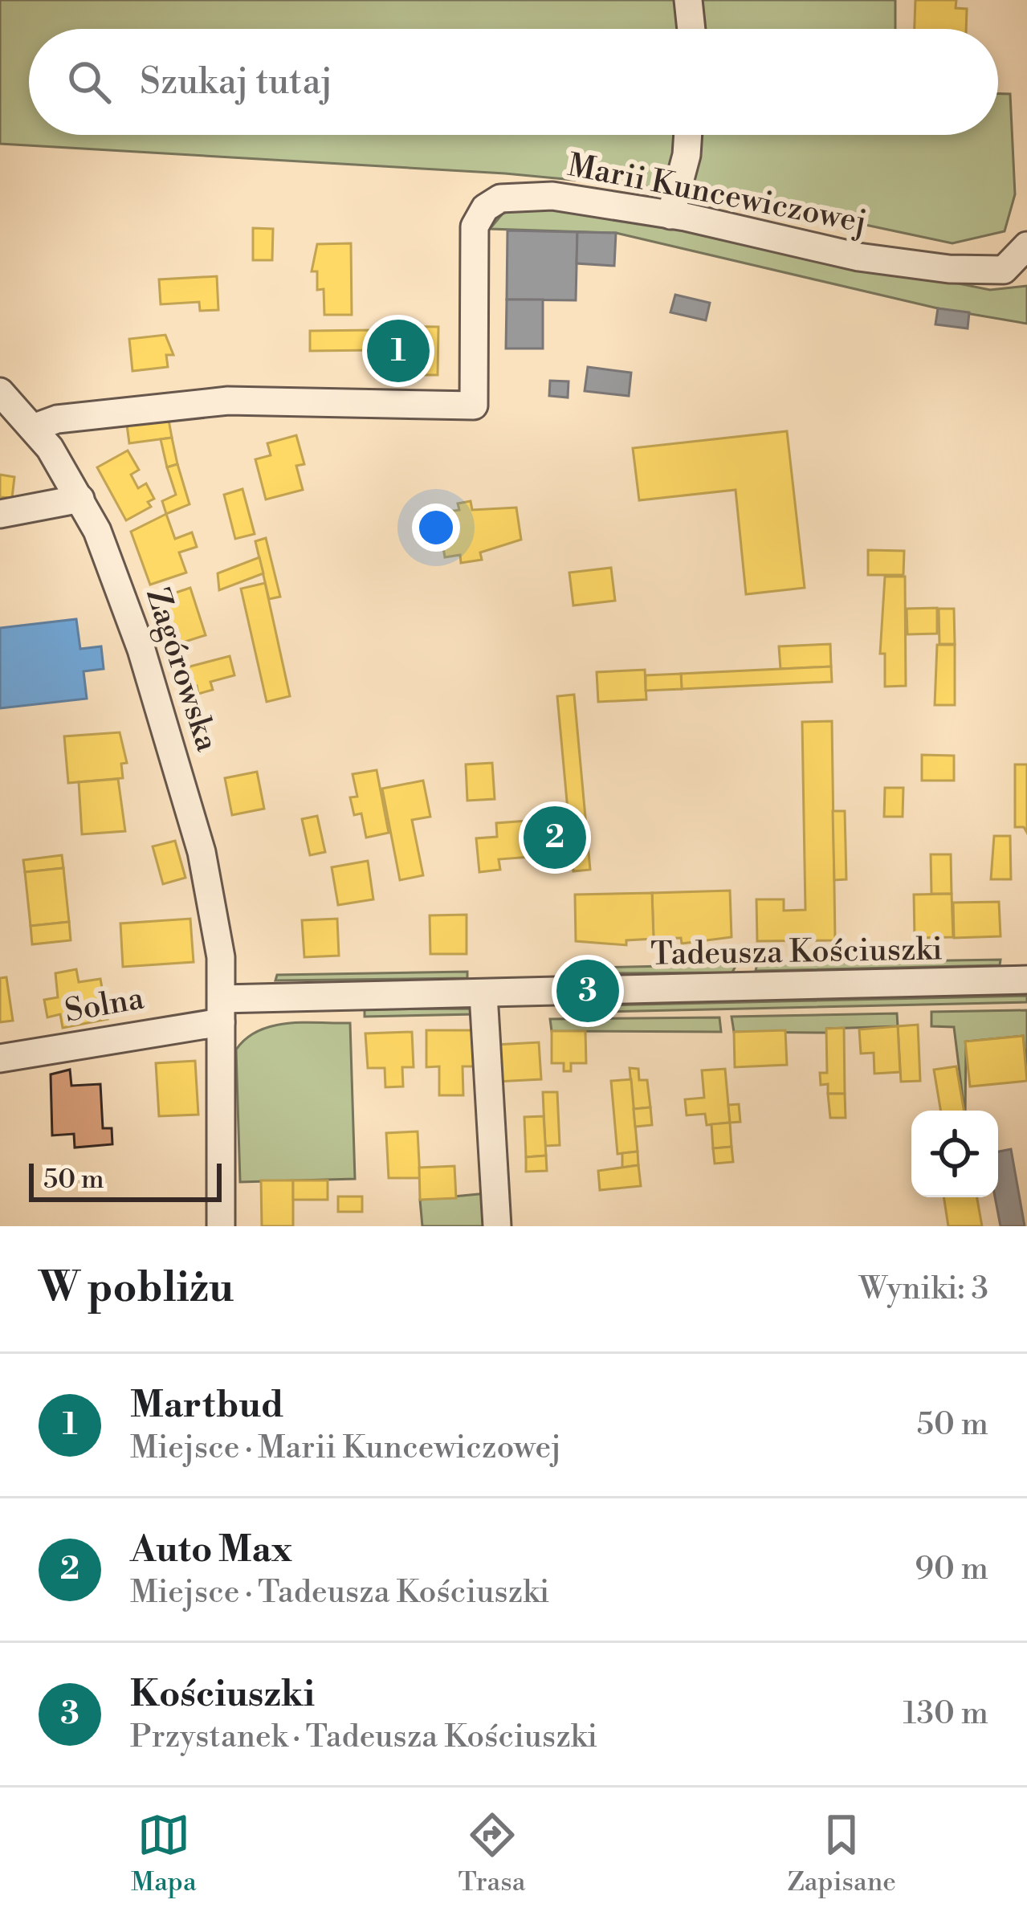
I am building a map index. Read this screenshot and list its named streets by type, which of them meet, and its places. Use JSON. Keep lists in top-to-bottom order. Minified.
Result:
{"streets":{"street":["Marii Kuncewiczowej","Zagórowska","Tadeusza Kościuszki","Solna"]},"crossings":[["Marii Kuncewiczowej","Zagórowska"],["Zagórowska","Tadeusza Kościuszki"],["Zagórowska","Solna"],["Tadeusza Kościuszki","Solna"]],"scale_bar":"50 m","page":{"search":"Szukaj tutaj","pins":["1","2","3"],"scale":"50 m","heading":["W pobliżu","Wyniki: 3"],"list":[{"mark":"1","name":"Martbud","note":"Miejsce · Marii Kuncewiczowej","value":"50 m"},{"mark":"2","name":"Auto Max","note":"Miejsce · Tadeusza Kościuszki","value":"90 m"},{"mark":"3","name":"Kościuszki","note":"Przystanek · Tadeusza Kościuszki","value":"130 m"}],"nav":["Mapa","Trasa","Zapisane"]}}
